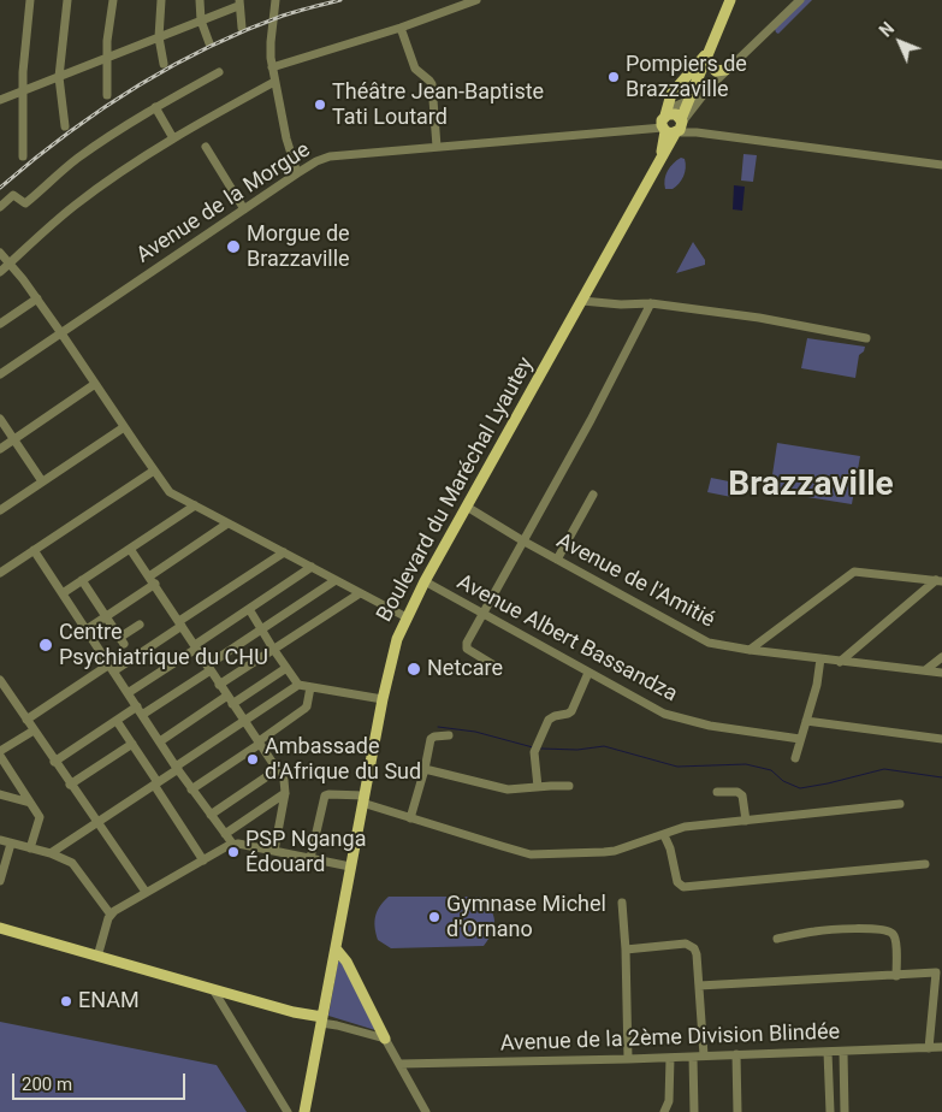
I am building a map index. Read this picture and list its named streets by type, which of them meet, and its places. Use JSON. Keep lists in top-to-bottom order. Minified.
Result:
{"streets":{"main road":["Boulevard du Maréchal Lyautey"],"street":["Avenue de la Morgue","Avenue de l'Amitié","Avenue Albert Bassandza","Avenue de la 2ème Division Blindée"]},"crossings":[["Avenue de la Morgue","Boulevard du Maréchal Lyautey"],["Boulevard du Maréchal Lyautey","Avenue de l'Amitié"],["Boulevard du Maréchal Lyautey","Avenue Albert Bassandza"]],"districts":["Brazzaville"],"places":["Pompiers de Brazzaville","Théâtre Jean-Baptiste Tati Loutard","Morgue de Brazzaville","Centre Psychiatrique du CHU","Netcare","Ambassade d'Afrique du Sud","PSP Nganga Édouard","Gymnase Michel d'Ornano","ENAM"],"scale_bar":"200 m","north":"top left"}
